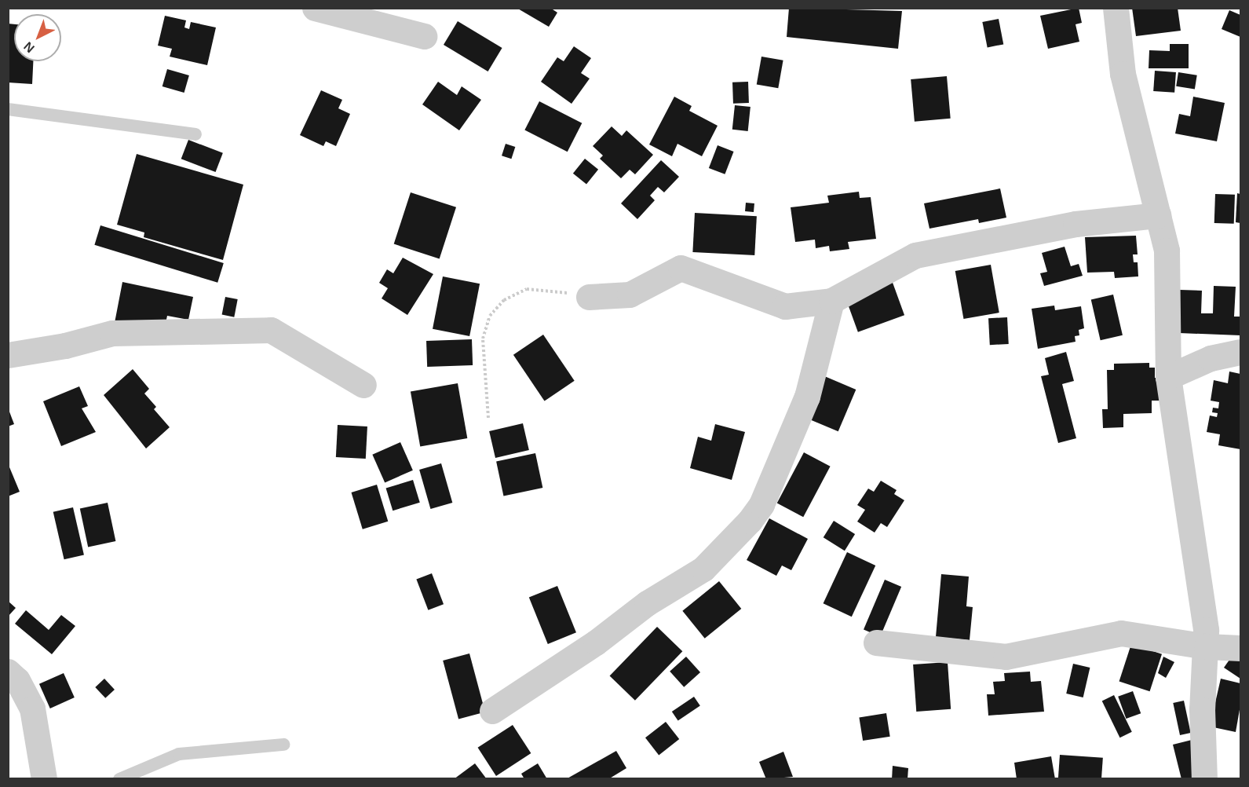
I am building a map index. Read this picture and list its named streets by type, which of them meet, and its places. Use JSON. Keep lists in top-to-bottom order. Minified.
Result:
{"north":"bottom left"}
